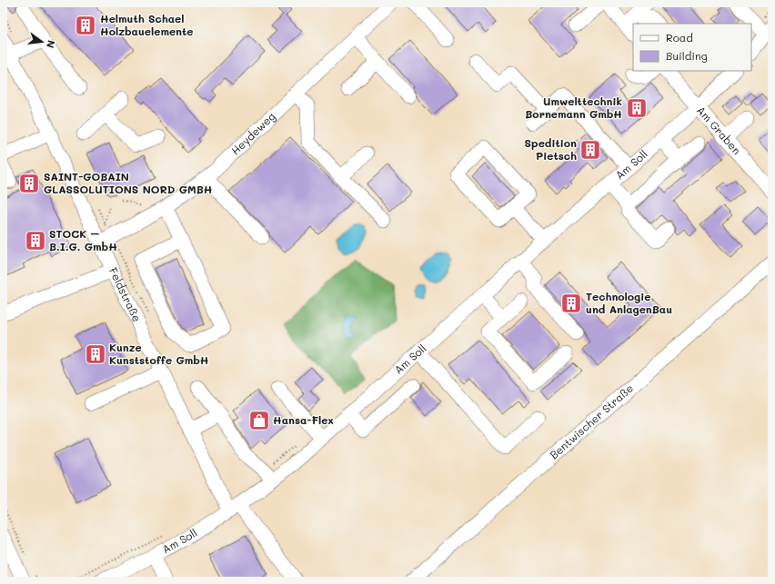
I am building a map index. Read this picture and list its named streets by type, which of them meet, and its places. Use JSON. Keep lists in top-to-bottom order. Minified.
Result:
{"streets":{"street":["Am Graben","Heydeweg","Am Soll","Feldstraße","Bentwischer Straße"]},"crossings":[["Am Graben","Am Soll"],["Heydeweg","Feldstraße"],["Am Soll","Feldstraße"]],"places":{"building":["Helmuth Schael Holzbauelemente","Umwelttechnik Bornemann GmbH","Spedition Pietsch","SAINT-GOBAIN GLASSOLUTIONS NORD GMBH","STOCK – B.I.G. GmbH","Technologie und AnlagenBau","Kunze Kunststoffe GmbH"],"shop":["Hansa-Flex"]},"legend":["Road","Building"],"north":"right"}
